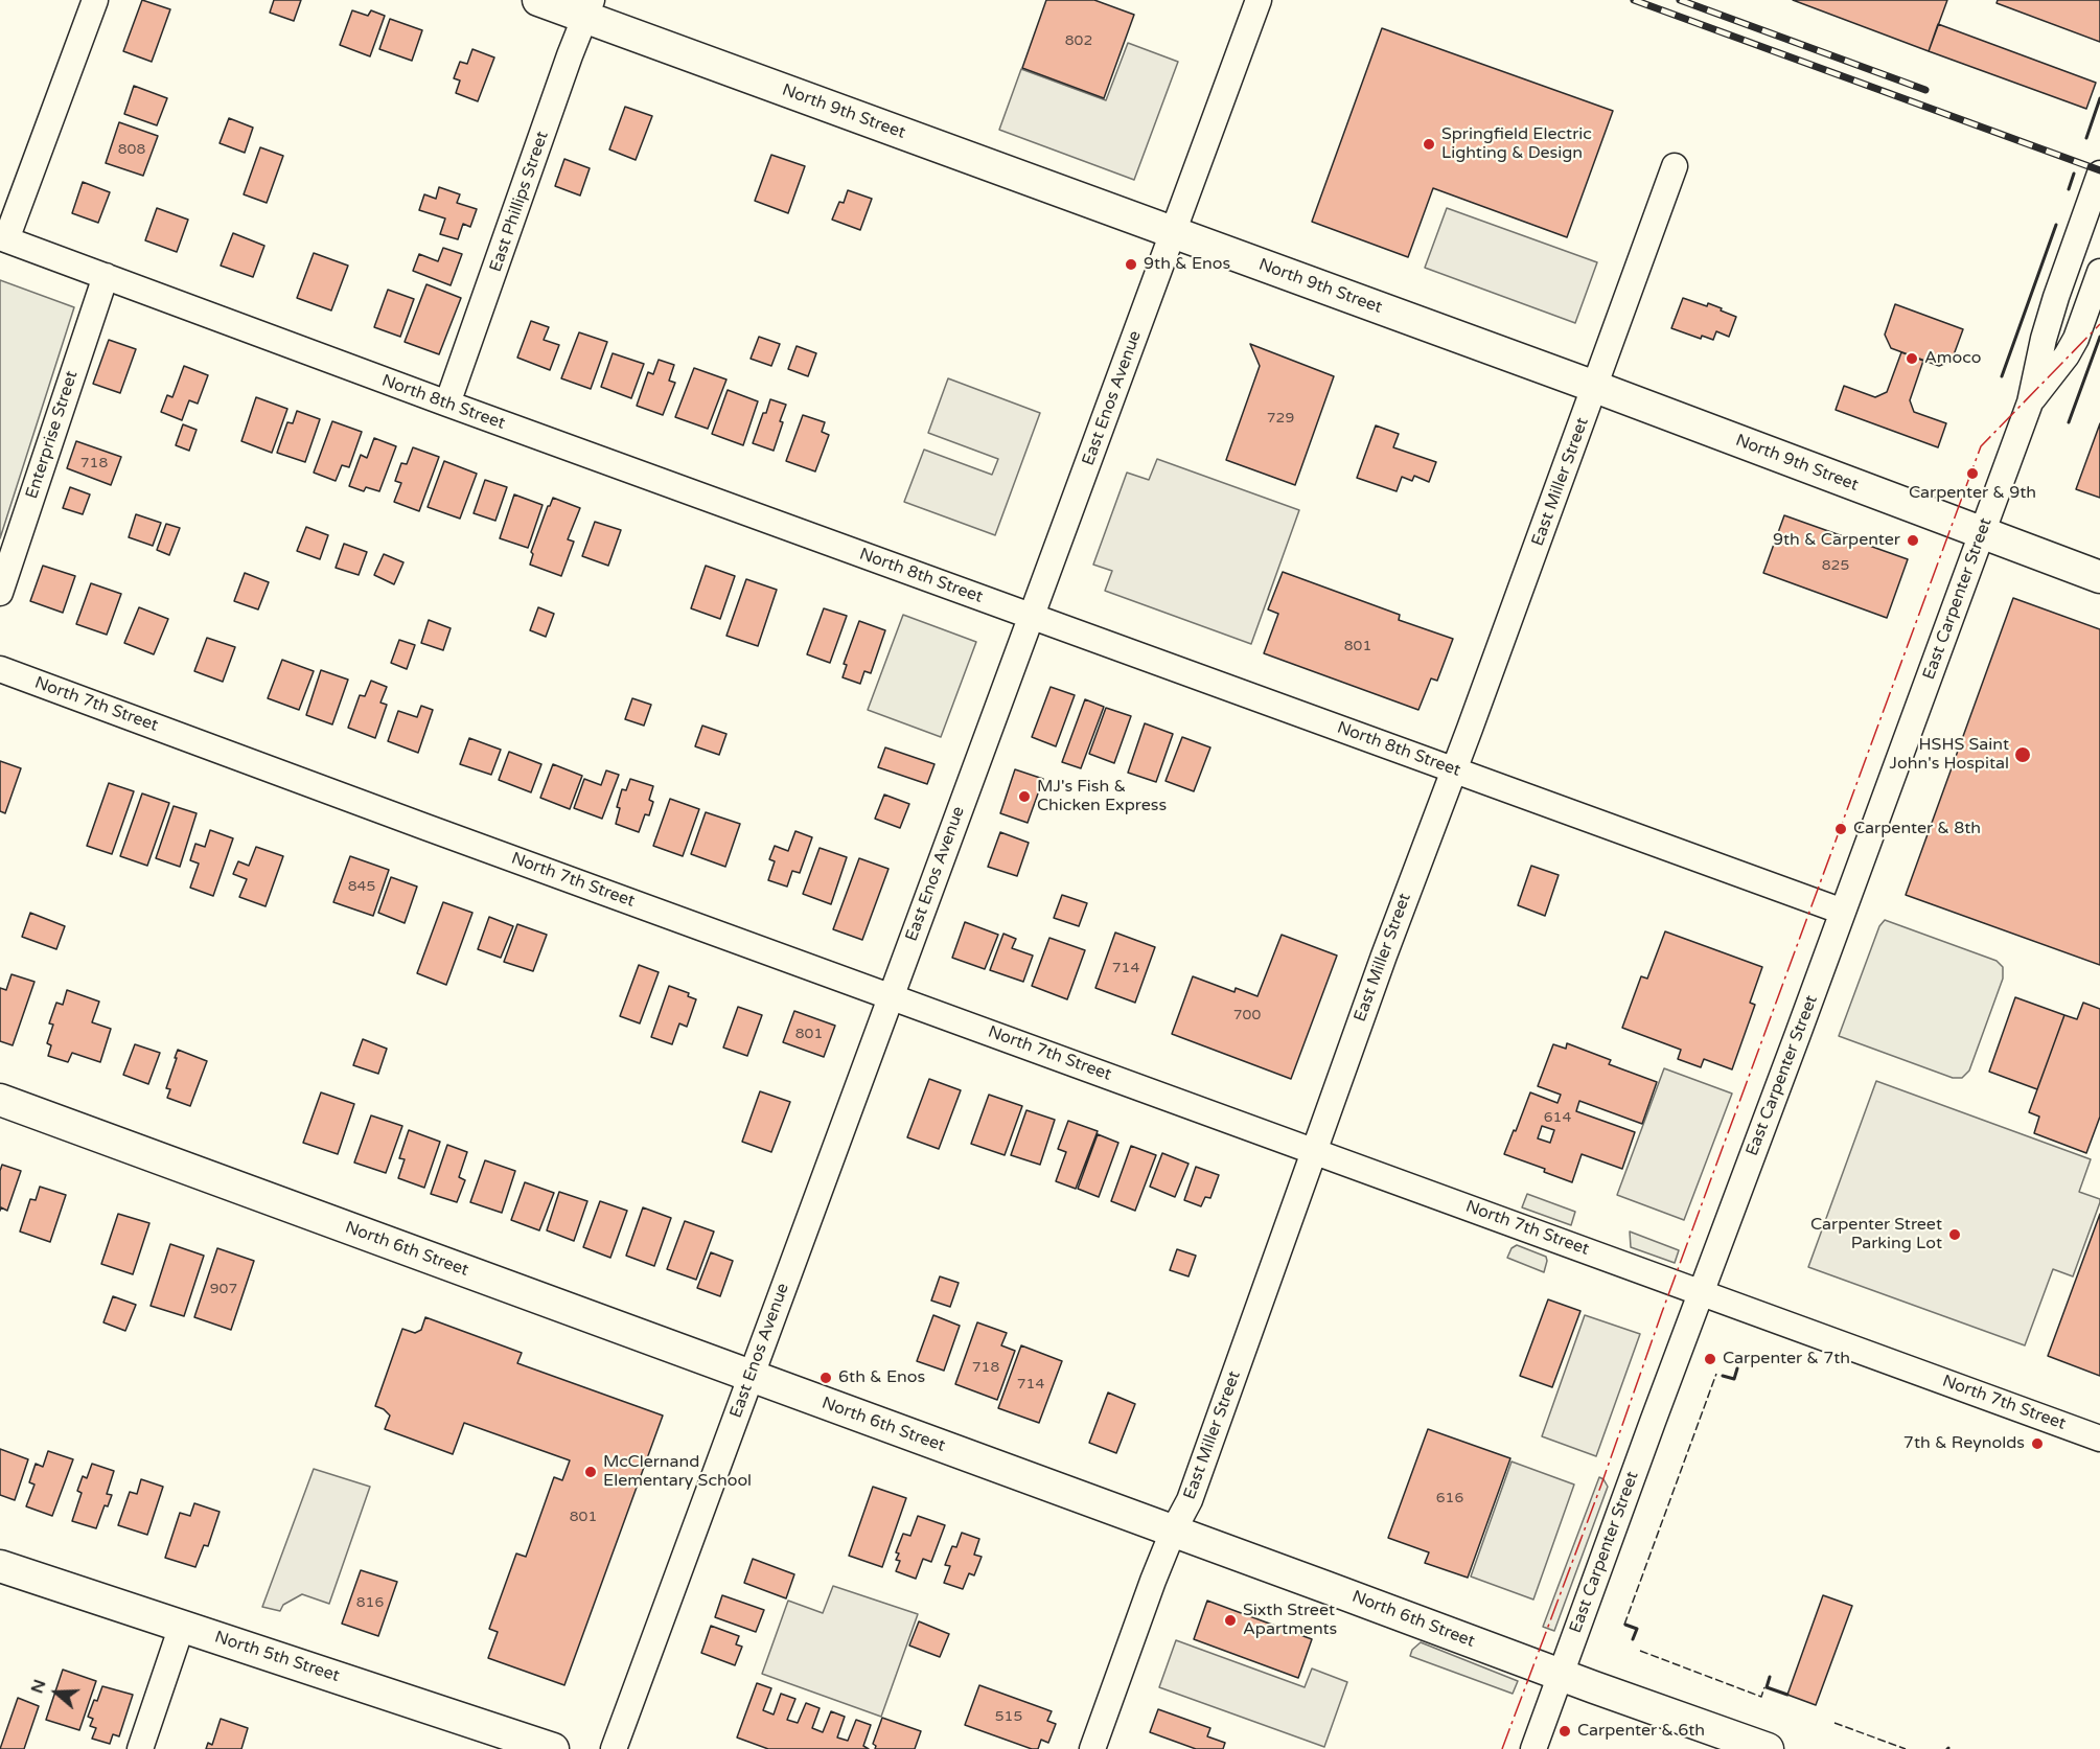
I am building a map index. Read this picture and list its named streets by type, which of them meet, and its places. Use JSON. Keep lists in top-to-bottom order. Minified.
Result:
{"streets":{"main road":["North 9th Street","North 6th Street","North 5th Street"],"street":["East Phillips Street","East Enos Avenue","North 8th Street","Enterprise Street","East Miller Street","East Carpenter Street","North 7th Street"]},"crossings":[["North 9th Street","East Phillips Street"],["North 9th Street","East Enos Avenue"],["North 9th Street","East Miller Street"],["North 9th Street","East Carpenter Street"],["East Phillips Street","North 8th Street"],["East Enos Avenue","North 8th Street"],["East Enos Avenue","North 7th Street"],["East Enos Avenue","North 6th Street"],["North 8th Street","Enterprise Street"],["North 8th Street","East Miller Street"],["North 8th Street","East Carpenter Street"],["East Miller Street","North 7th Street"],["East Miller Street","North 6th Street"],["East Carpenter Street","North 7th Street"],["East Carpenter Street","North 6th Street"]],"places":["Springfield Electric Lighting & Design","9th & Enos","Amoco","Carpenter & 9th","9th & Carpenter","HSHS Saint John's Hospital","MJ's Fish & Chicken Express","Carpenter & 8th","Carpenter Street Parking Lot","Carpenter & 7th","6th & Enos","7th & Reynolds","McClernand Elementary School","Sixth Street Apartments","Carpenter & 6th"],"house_numbers":["802","808","729","718","825","801","845","714","700","801","614","907","718","714","616","801","816","515"],"north":"left"}
